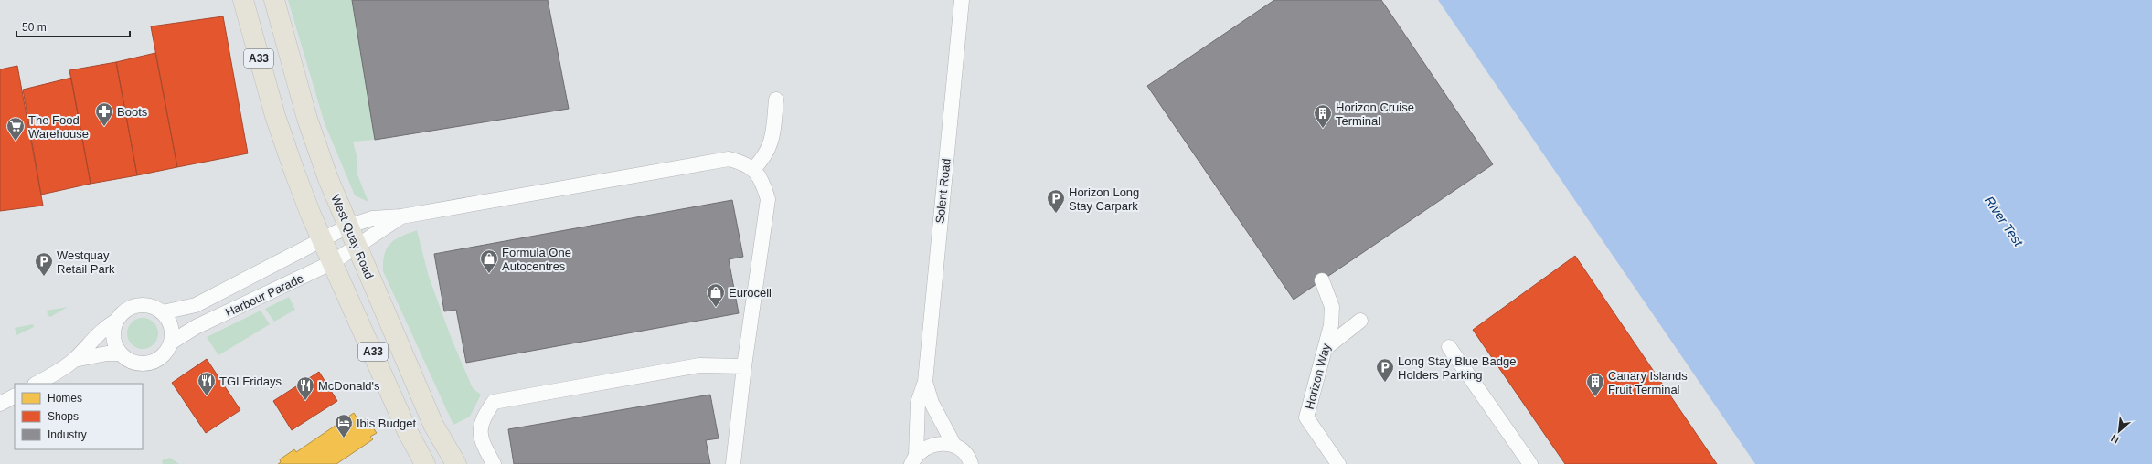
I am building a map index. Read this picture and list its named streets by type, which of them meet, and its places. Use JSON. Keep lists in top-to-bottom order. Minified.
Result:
{"streets":{"highway":["A33","West Quay Road"],"street":["Solent Road","Harbour Parade","Horizon Way"]},"crossings":[["A33","Harbour Parade"],["West Quay Road","Harbour Parade"]],"water":["River Test"],"places":{"pharmacy":["Boots"],"building":["Horizon Cruise Terminal","Canary Islands Fruit Terminal"],"supermarket":["The Food Warehouse"],"parking":["Horizon Long Stay Carpark","Westquay Retail Park","Long Stay Blue Badge Holders Parking"],"shop":["Formula One Autocentres","Eurocell"],"restaurant":["TGI Fridays","McDonald's"],"hotel":["Ibis Budget"]},"legend":["Homes","Shops","Industry"],"scale_bar":"50 m","north":"bottom left"}
